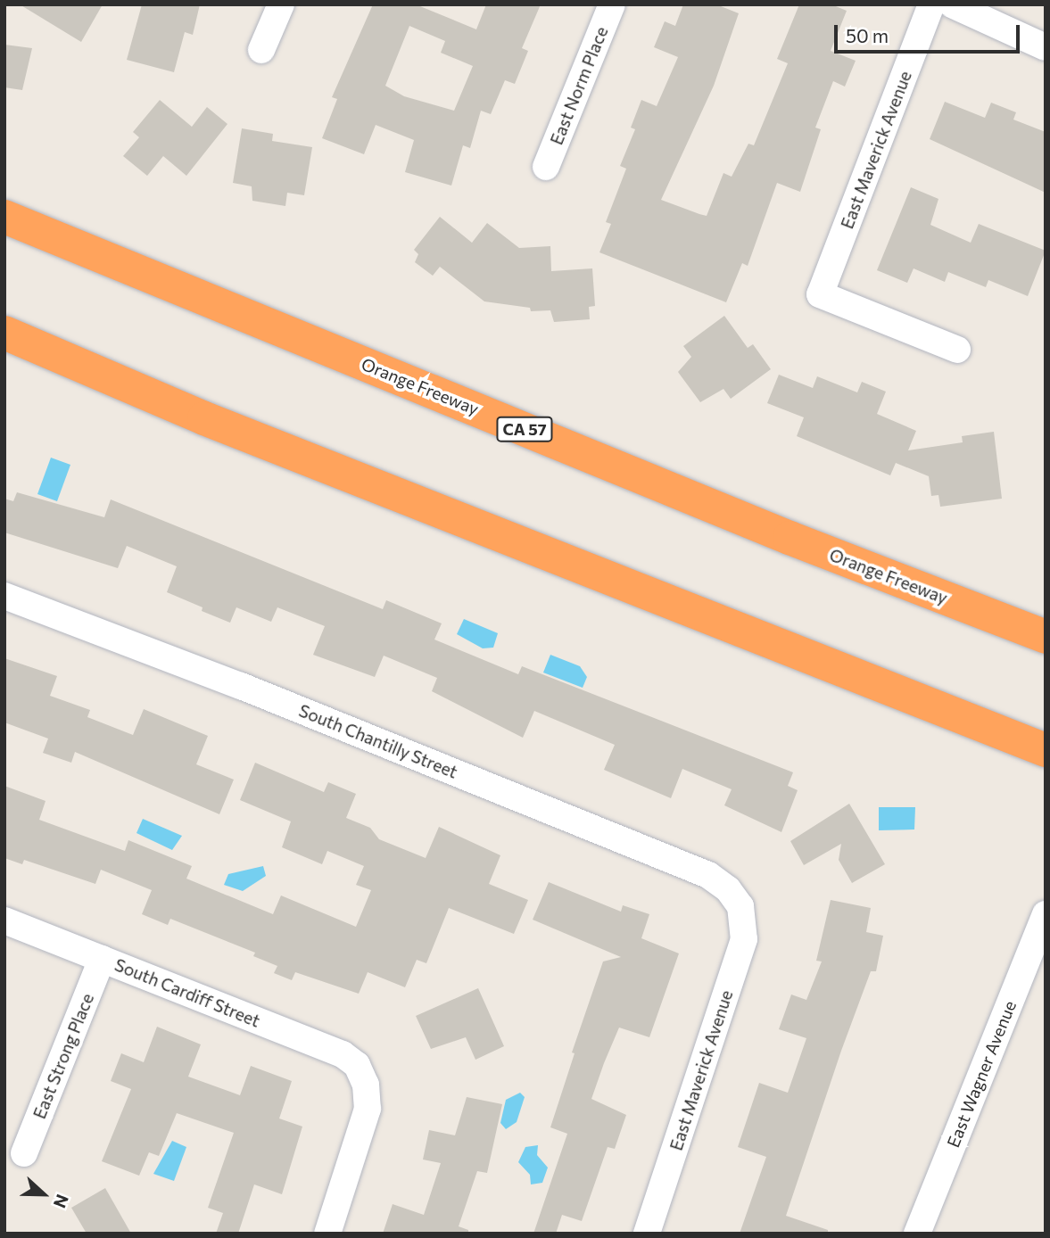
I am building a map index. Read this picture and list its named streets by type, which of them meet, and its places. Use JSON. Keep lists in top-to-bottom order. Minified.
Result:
{"streets":{"highway":["Orange Freeway","CA 57"],"street":["East Norm Place","East Maverick Avenue","South Chantilly Street","South Cardiff Street","East Strong Place","East Wagner Avenue"]},"crossings":[["East Maverick Avenue","South Chantilly Street"],["South Cardiff Street","East Strong Place"]],"scale_bar":"50 m","north":"right"}
